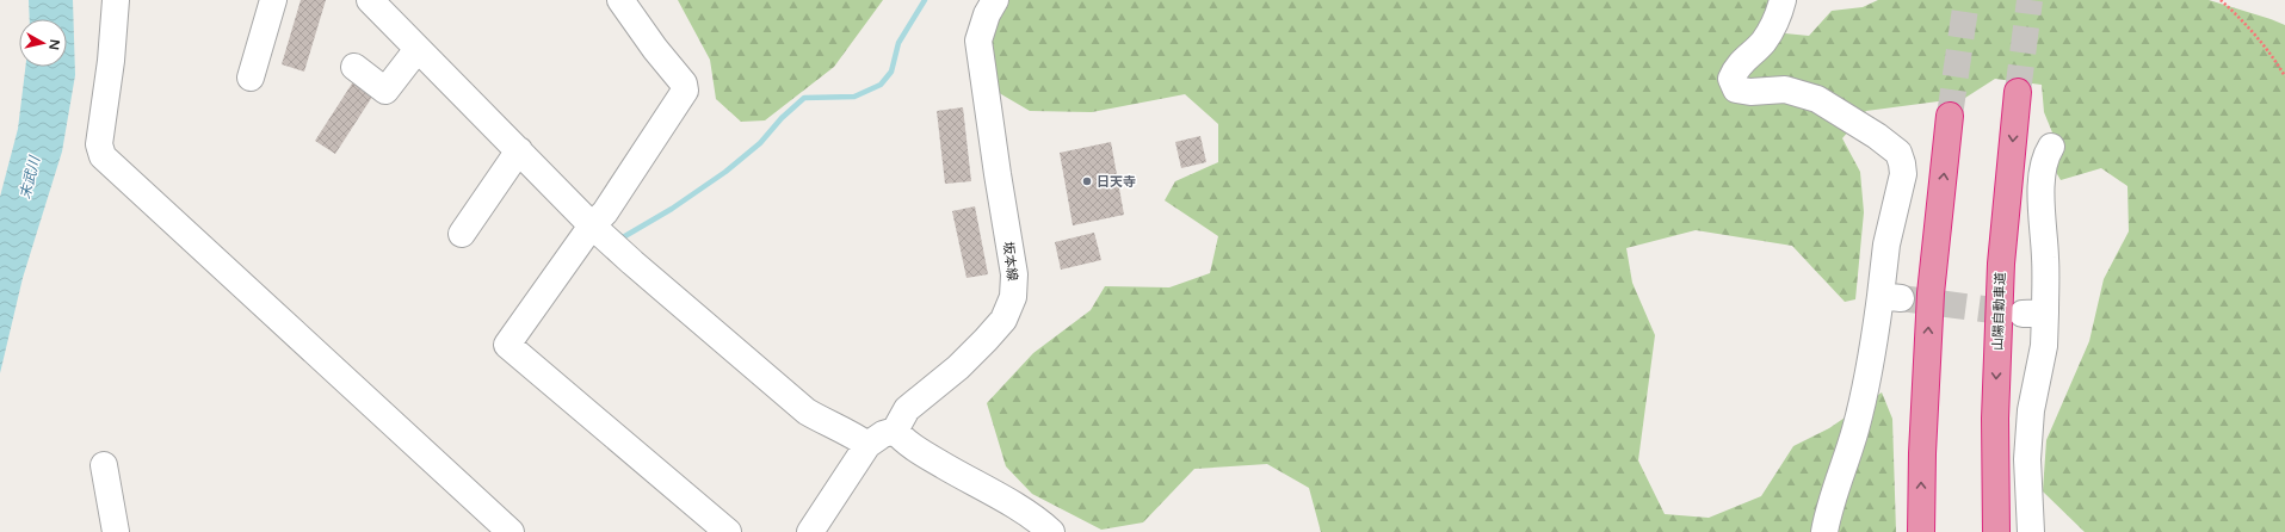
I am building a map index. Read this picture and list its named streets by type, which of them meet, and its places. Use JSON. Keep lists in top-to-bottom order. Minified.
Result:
{"streets":{"highway":["山陽自動車道"],"street":["坂本線"]},"water":["末武川"],"places":["日天寺"],"north":"right"}
